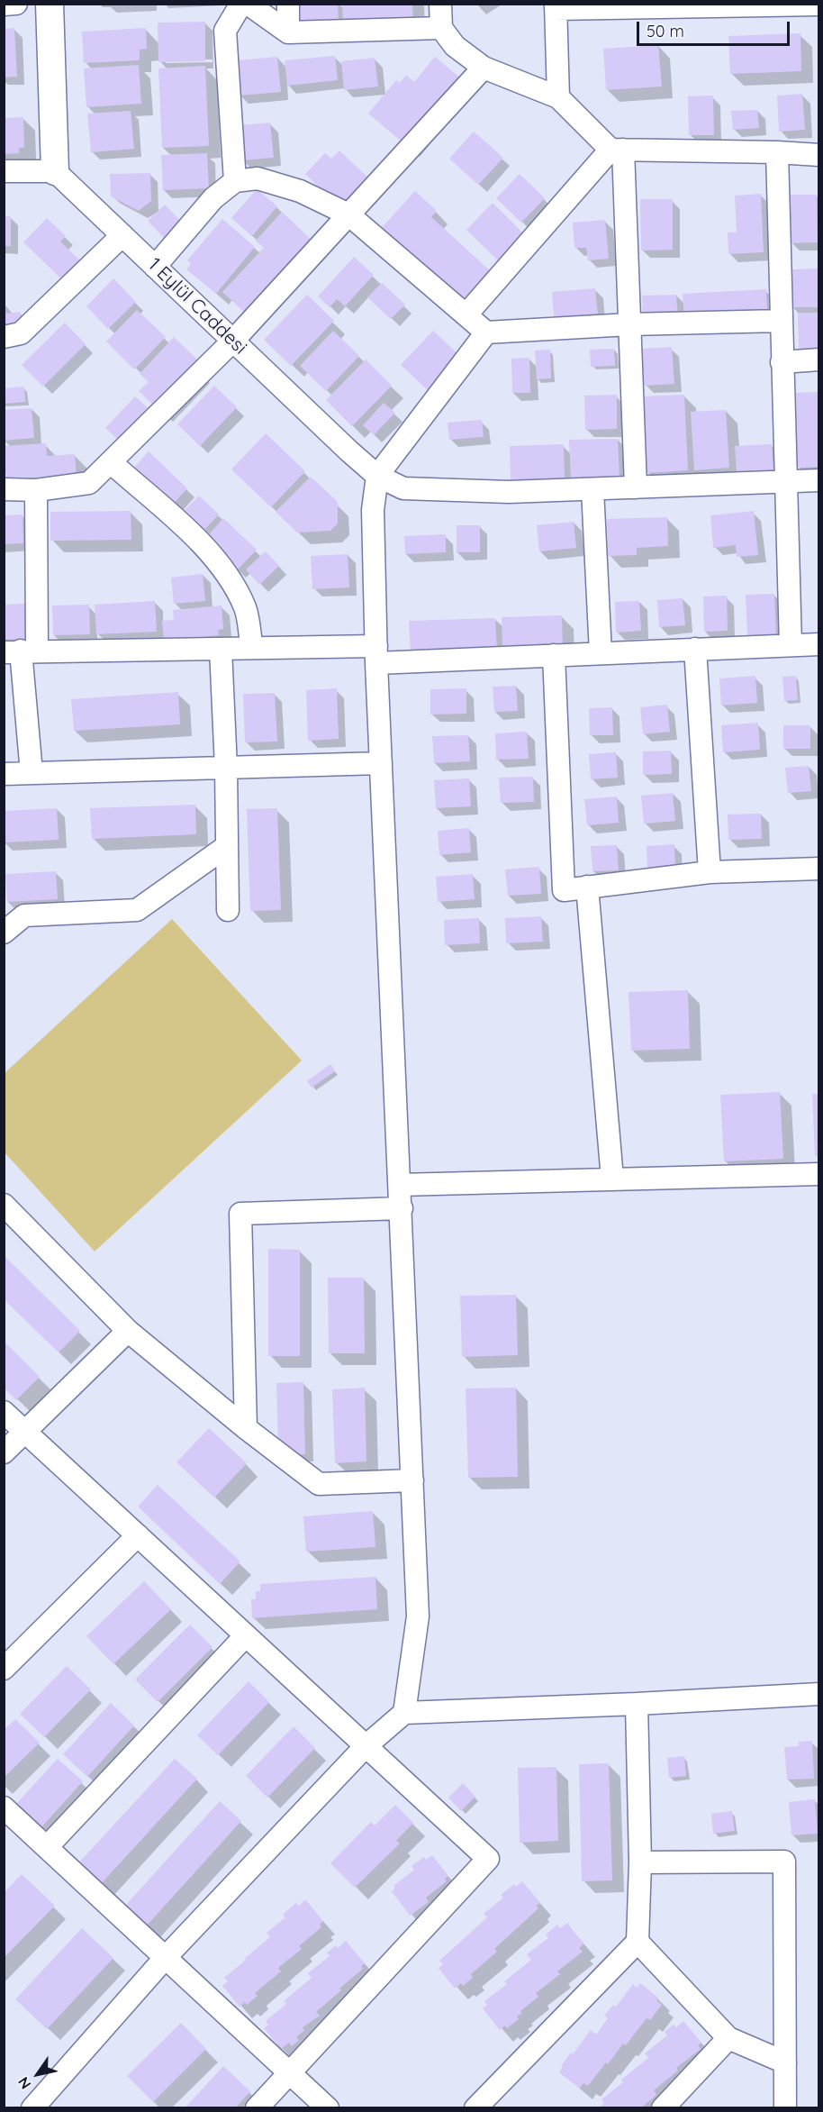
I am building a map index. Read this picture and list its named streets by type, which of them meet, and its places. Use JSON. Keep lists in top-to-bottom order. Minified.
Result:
{"streets":{"street":["1 Eylül Caddesi"]},"scale_bar":"50 m","north":"bottom left"}
